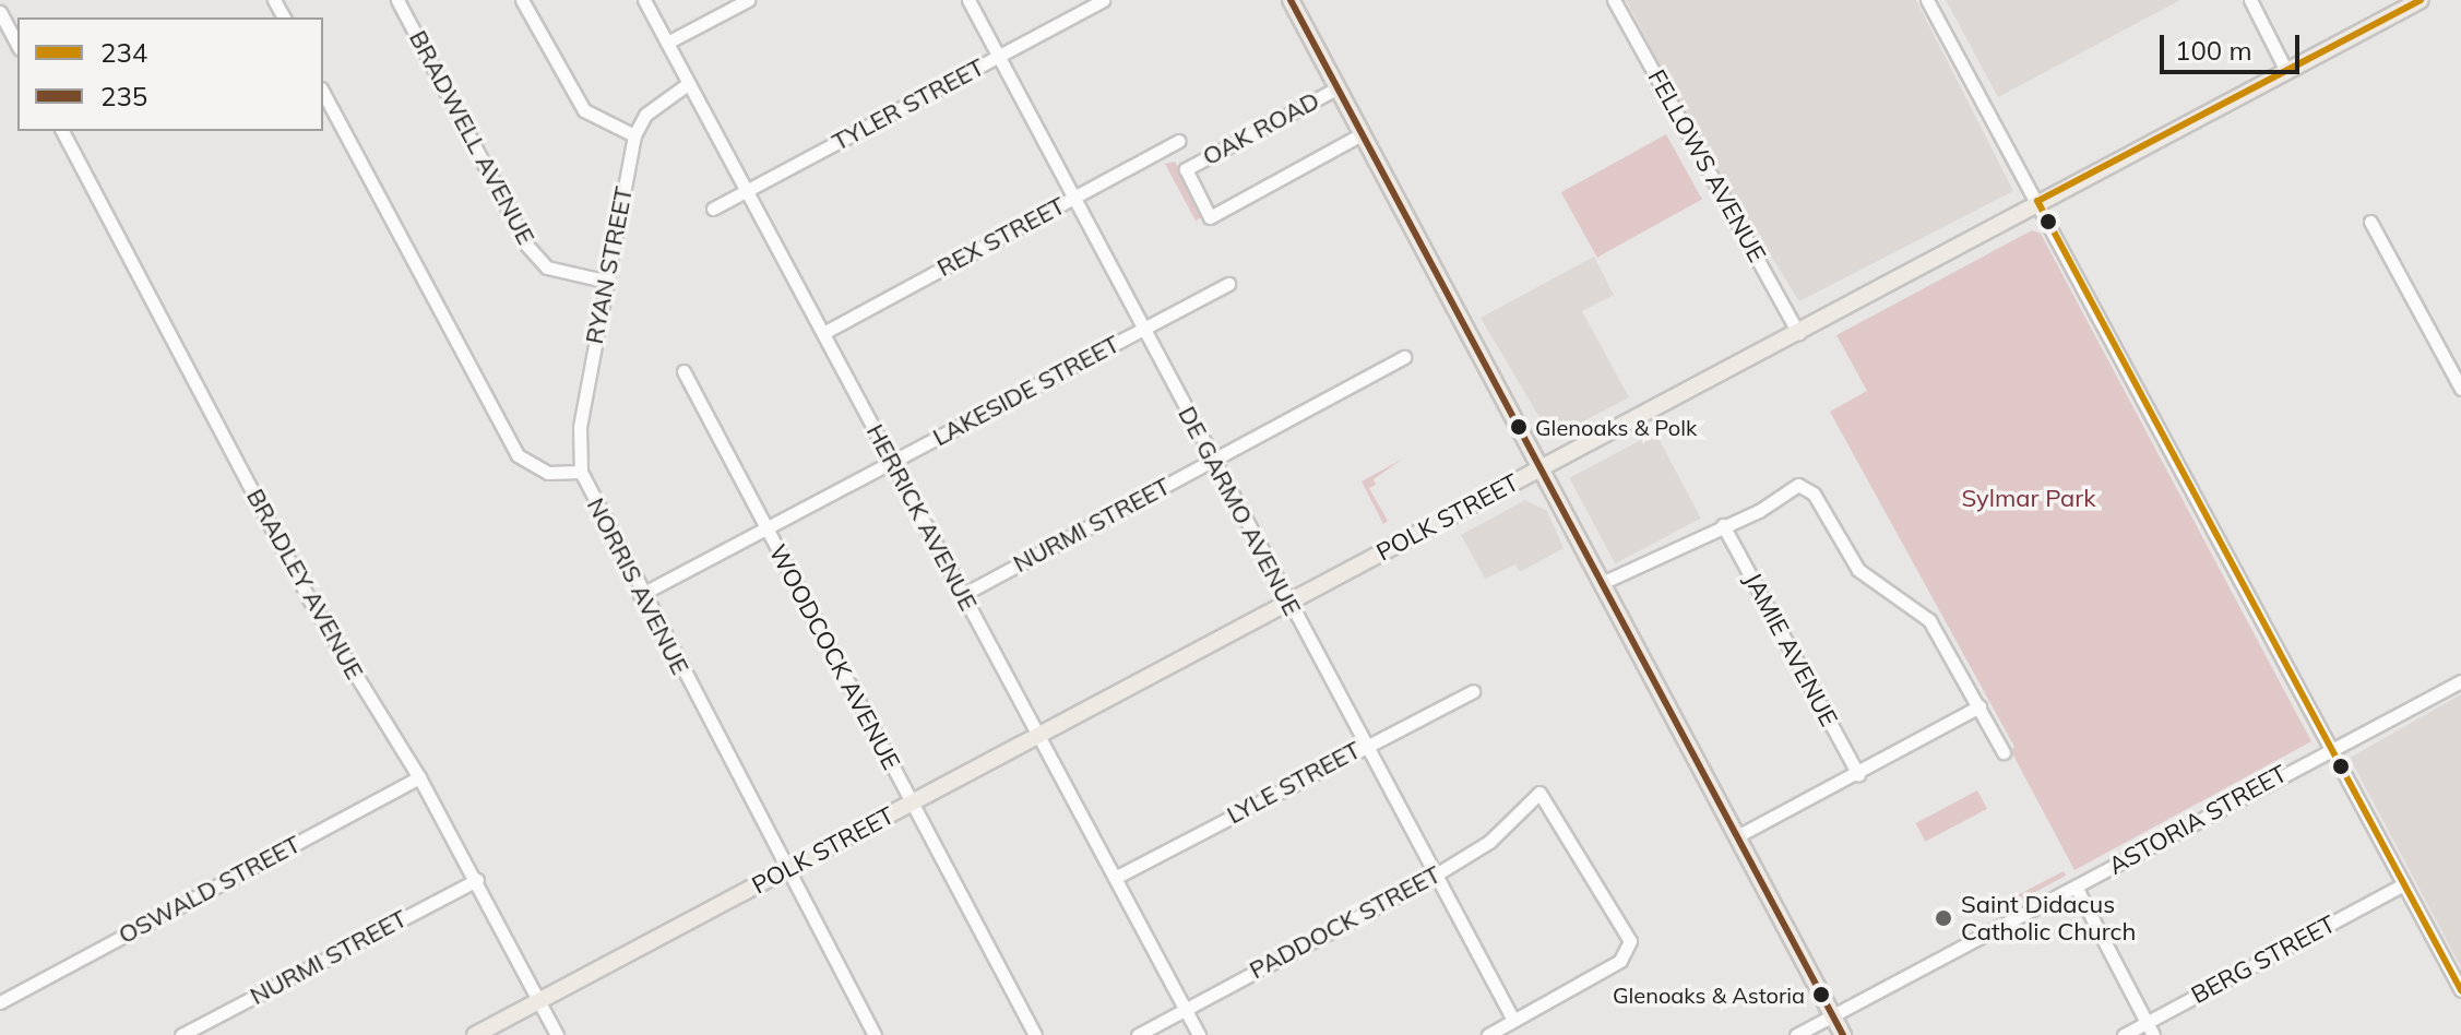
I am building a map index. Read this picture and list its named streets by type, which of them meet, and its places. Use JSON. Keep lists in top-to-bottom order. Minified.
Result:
{"streets":{"main road":["POLK STREET"],"street":["TYLER STREET","OAK ROAD","BRADWELL AVENUE","FELLOWS AVENUE","REX STREET","RYAN STREET","LAKESIDE STREET","DE GARMO AVENUE","HERRICK AVENUE","NURMI STREET","BRADLEY AVENUE","NORRIS AVENUE","JAMIE AVENUE","WOODCOCK AVENUE","LYLE STREET","ASTORIA STREET","OSWALD STREET","PADDOCK STREET","BERG STREET"]},"crossings":[["TYLER STREET","DE GARMO AVENUE"],["TYLER STREET","HERRICK AVENUE"],["BRADWELL AVENUE","RYAN STREET"],["FELLOWS AVENUE","POLK STREET"],["REX STREET","DE GARMO AVENUE"],["REX STREET","HERRICK AVENUE"],["RYAN STREET","HERRICK AVENUE"],["RYAN STREET","NORRIS AVENUE"],["LAKESIDE STREET","DE GARMO AVENUE"],["LAKESIDE STREET","HERRICK AVENUE"],["LAKESIDE STREET","NORRIS AVENUE"],["LAKESIDE STREET","WOODCOCK AVENUE"],["DE GARMO AVENUE","POLK STREET"],["DE GARMO AVENUE","NURMI STREET"],["DE GARMO AVENUE","LYLE STREET"],["DE GARMO AVENUE","PADDOCK STREET"],["HERRICK AVENUE","POLK STREET"],["HERRICK AVENUE","NURMI STREET"],["HERRICK AVENUE","LYLE STREET"],["HERRICK AVENUE","PADDOCK STREET"],["POLK STREET","BRADLEY AVENUE"],["POLK STREET","NORRIS AVENUE"],["POLK STREET","WOODCOCK AVENUE"],["NURMI STREET","BRADLEY AVENUE"],["BRADLEY AVENUE","OSWALD STREET"]],"parks":["Sylmar Park"],"places":["Glenoaks & Polk","Saint Didacus Catholic Church","Glenoaks & Astoria"],"lines":["transit line 234","transit line 235"],"legend":["234","235"],"scale_bar":"100 m"}
